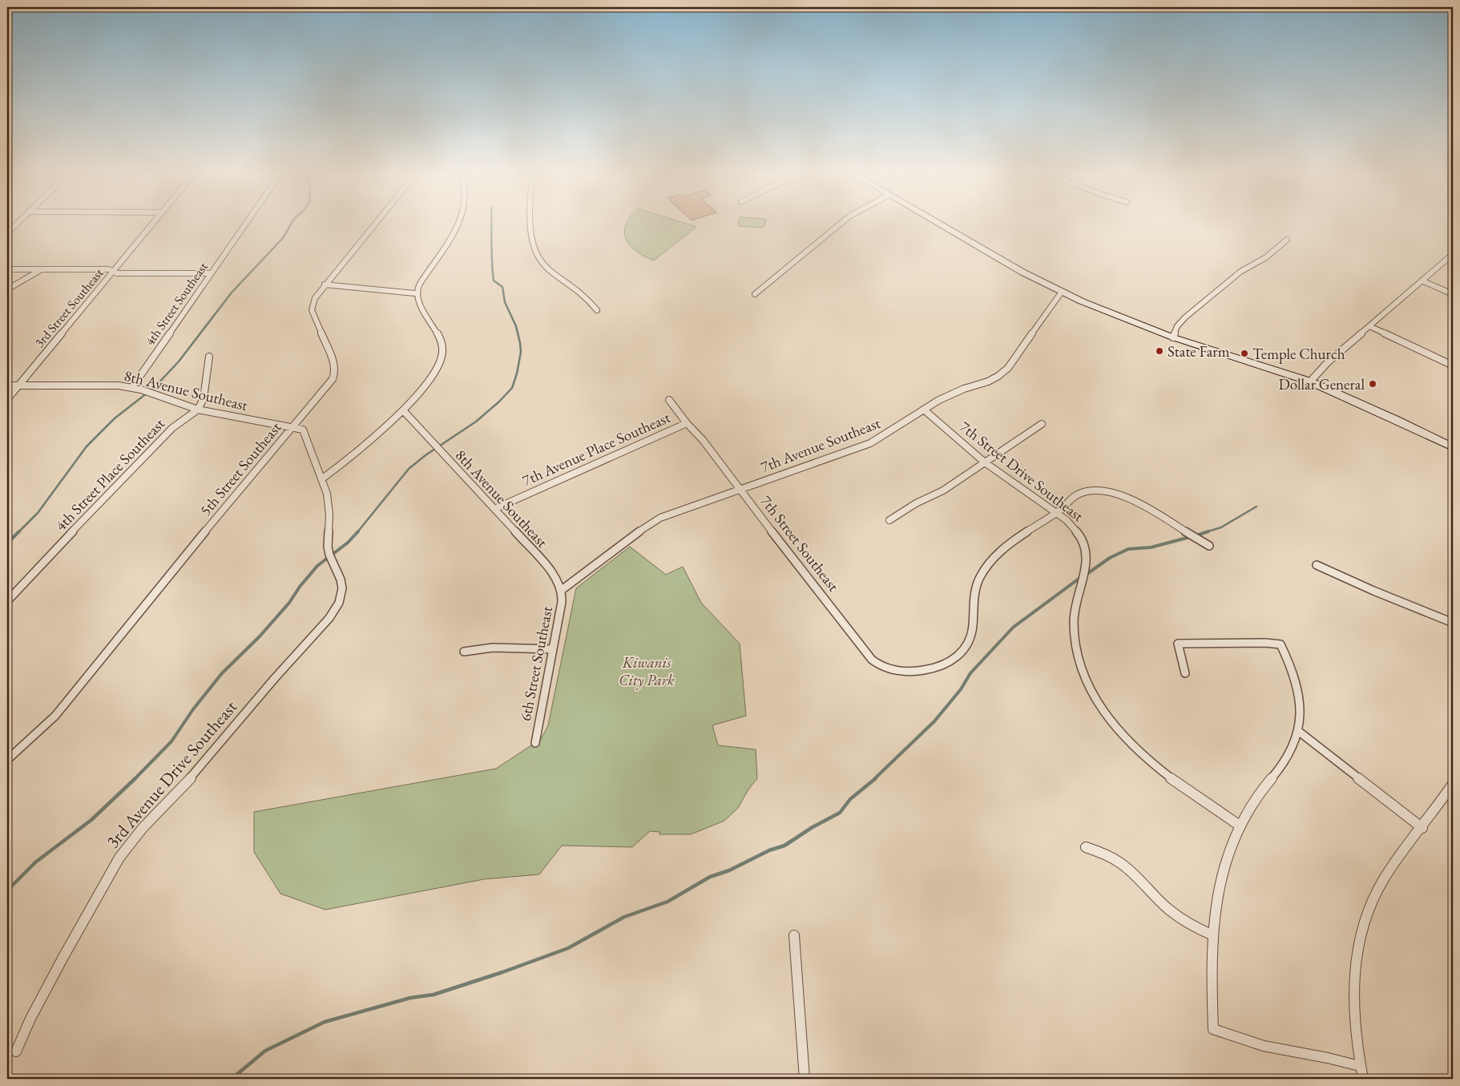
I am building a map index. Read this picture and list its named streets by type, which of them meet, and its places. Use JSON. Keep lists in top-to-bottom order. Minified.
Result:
{"streets":{"street":["4th Street Southeast","3rd Street Southeast","8th Avenue Southeast","7th Avenue Southeast","7th Avenue Place Southeast","5th Street Southeast","7th Street Drive Southeast","4th Street Place Southeast","7th Street Southeast","6th Street Southeast","3rd Avenue Drive Southeast"]},"crossings":[["4th Street Southeast","8th Avenue Southeast"],["3rd Street Southeast","8th Avenue Southeast"],["8th Avenue Southeast","7th Avenue Southeast"],["8th Avenue Southeast","7th Avenue Place Southeast"],["8th Avenue Southeast","5th Street Southeast"],["8th Avenue Southeast","4th Street Place Southeast"],["8th Avenue Southeast","6th Street Southeast"],["8th Avenue Southeast","3rd Avenue Drive Southeast"],["7th Avenue Southeast","7th Street Drive Southeast"],["7th Avenue Southeast","7th Street Southeast"],["7th Avenue Southeast","6th Street Southeast"],["7th Avenue Place Southeast","7th Street Southeast"],["7th Street Drive Southeast","7th Street Southeast"]],"parks":["Kiwanis City Park"],"places":["State Farm","Temple Church","Dollar General"]}
